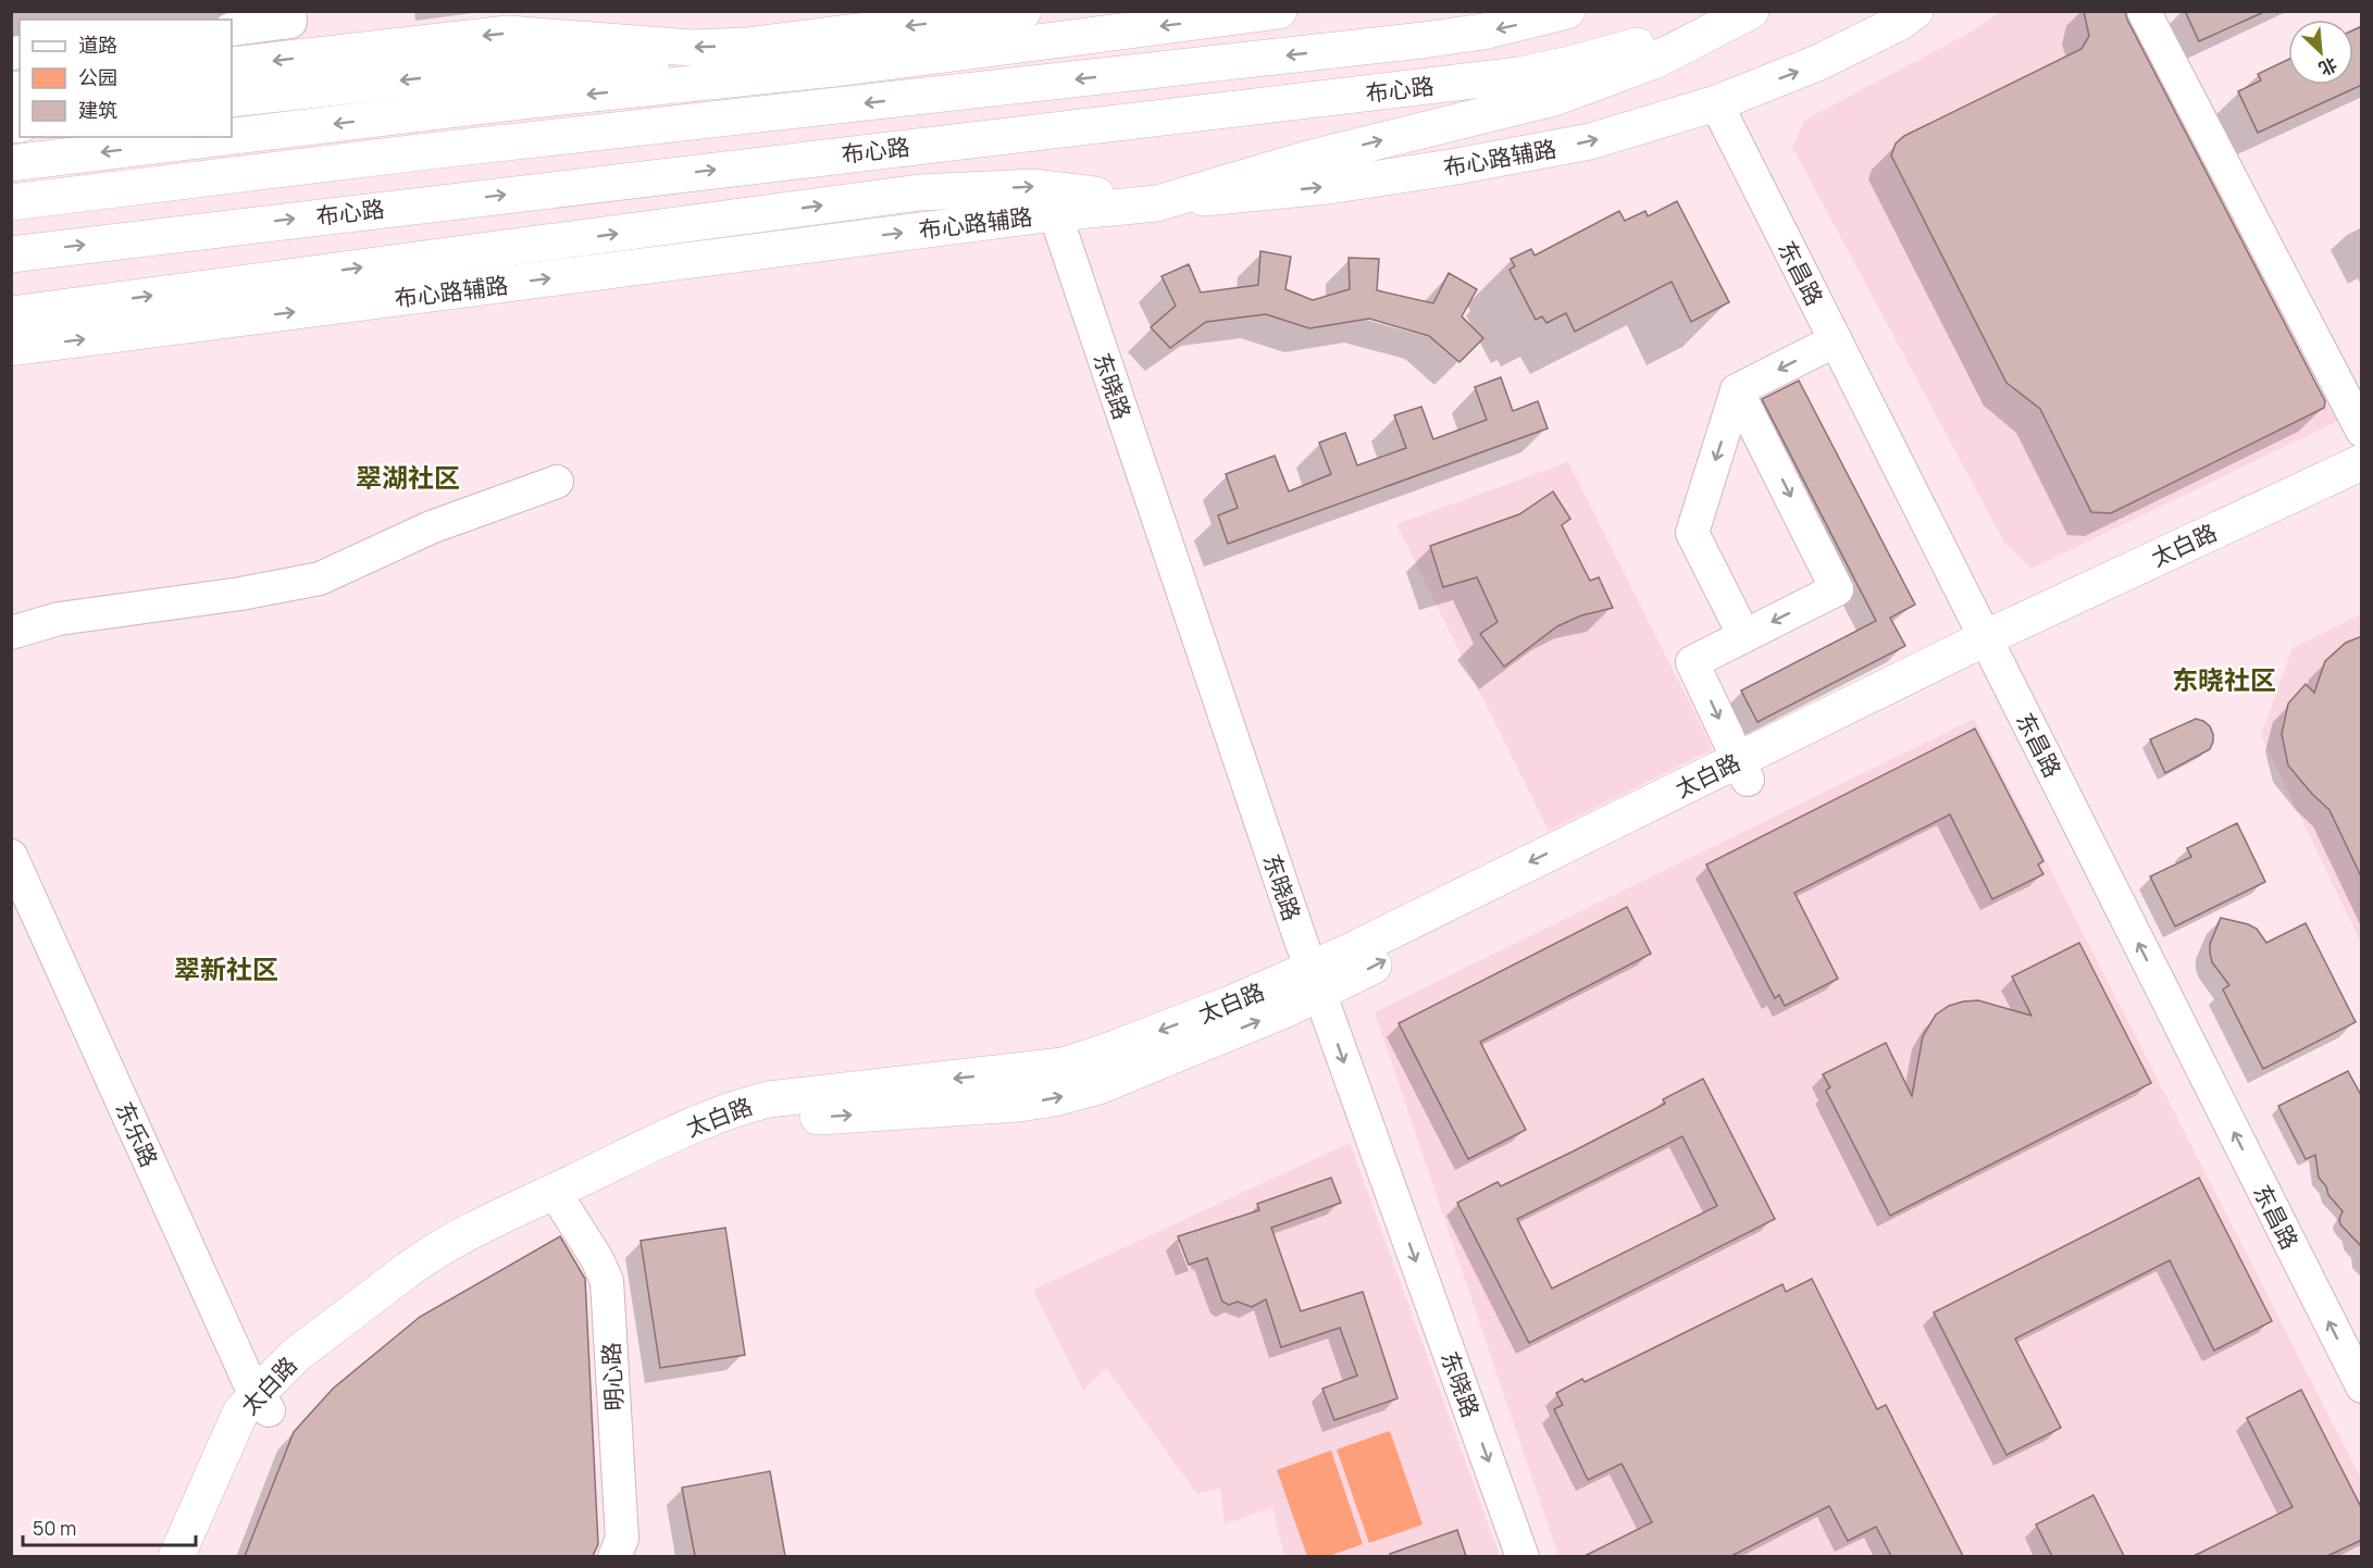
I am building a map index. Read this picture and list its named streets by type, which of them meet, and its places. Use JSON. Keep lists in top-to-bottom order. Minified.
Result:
{"streets":{"main road":["布心路","布心路辅路","太白路"],"street":["东昌路","东晓路","东乐路","明心路"]},"crossings":[["布心路","布心路辅路"],["布心路辅路","东昌路"],["布心路辅路","东晓路"],["东昌路","太白路"],["东晓路","太白路"],["太白路","东乐路"],["太白路","明心路"]],"one_way":["东昌路","东晓路"],"districts":["翠湖社区","东晓社区","翠新社区"],"legend":["道路","公园","建筑"],"scale_bar":"50 m","north":"bottom right"}
